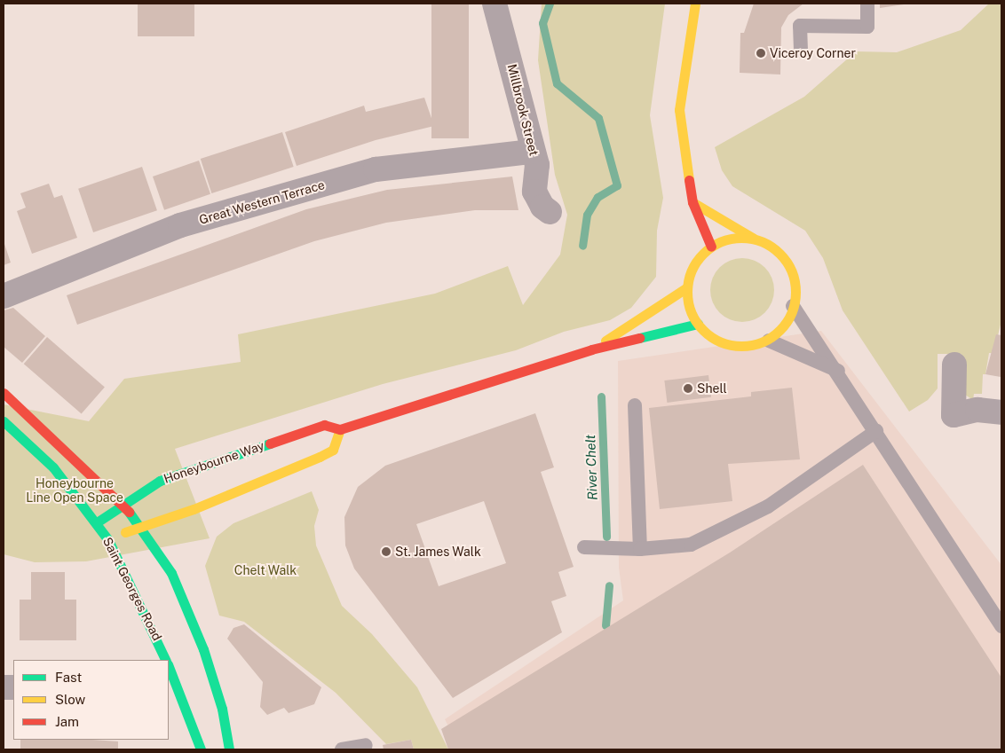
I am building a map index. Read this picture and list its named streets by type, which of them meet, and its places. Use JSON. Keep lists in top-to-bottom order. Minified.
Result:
{"streets":{"street":["Millbrook Street","Great Western Terrace","Honeybourne Way","Saint Georges Road"]},"crossings":[["Millbrook Street","Great Western Terrace"],["Honeybourne Way","Saint Georges Road"]],"water":["River Chelt"],"parks":["Honeybourne Line Open Space","Chelt Walk"],"places":["Viceroy Corner","Shell","St. James Walk"],"legend":["Fast","Slow","Jam"]}
